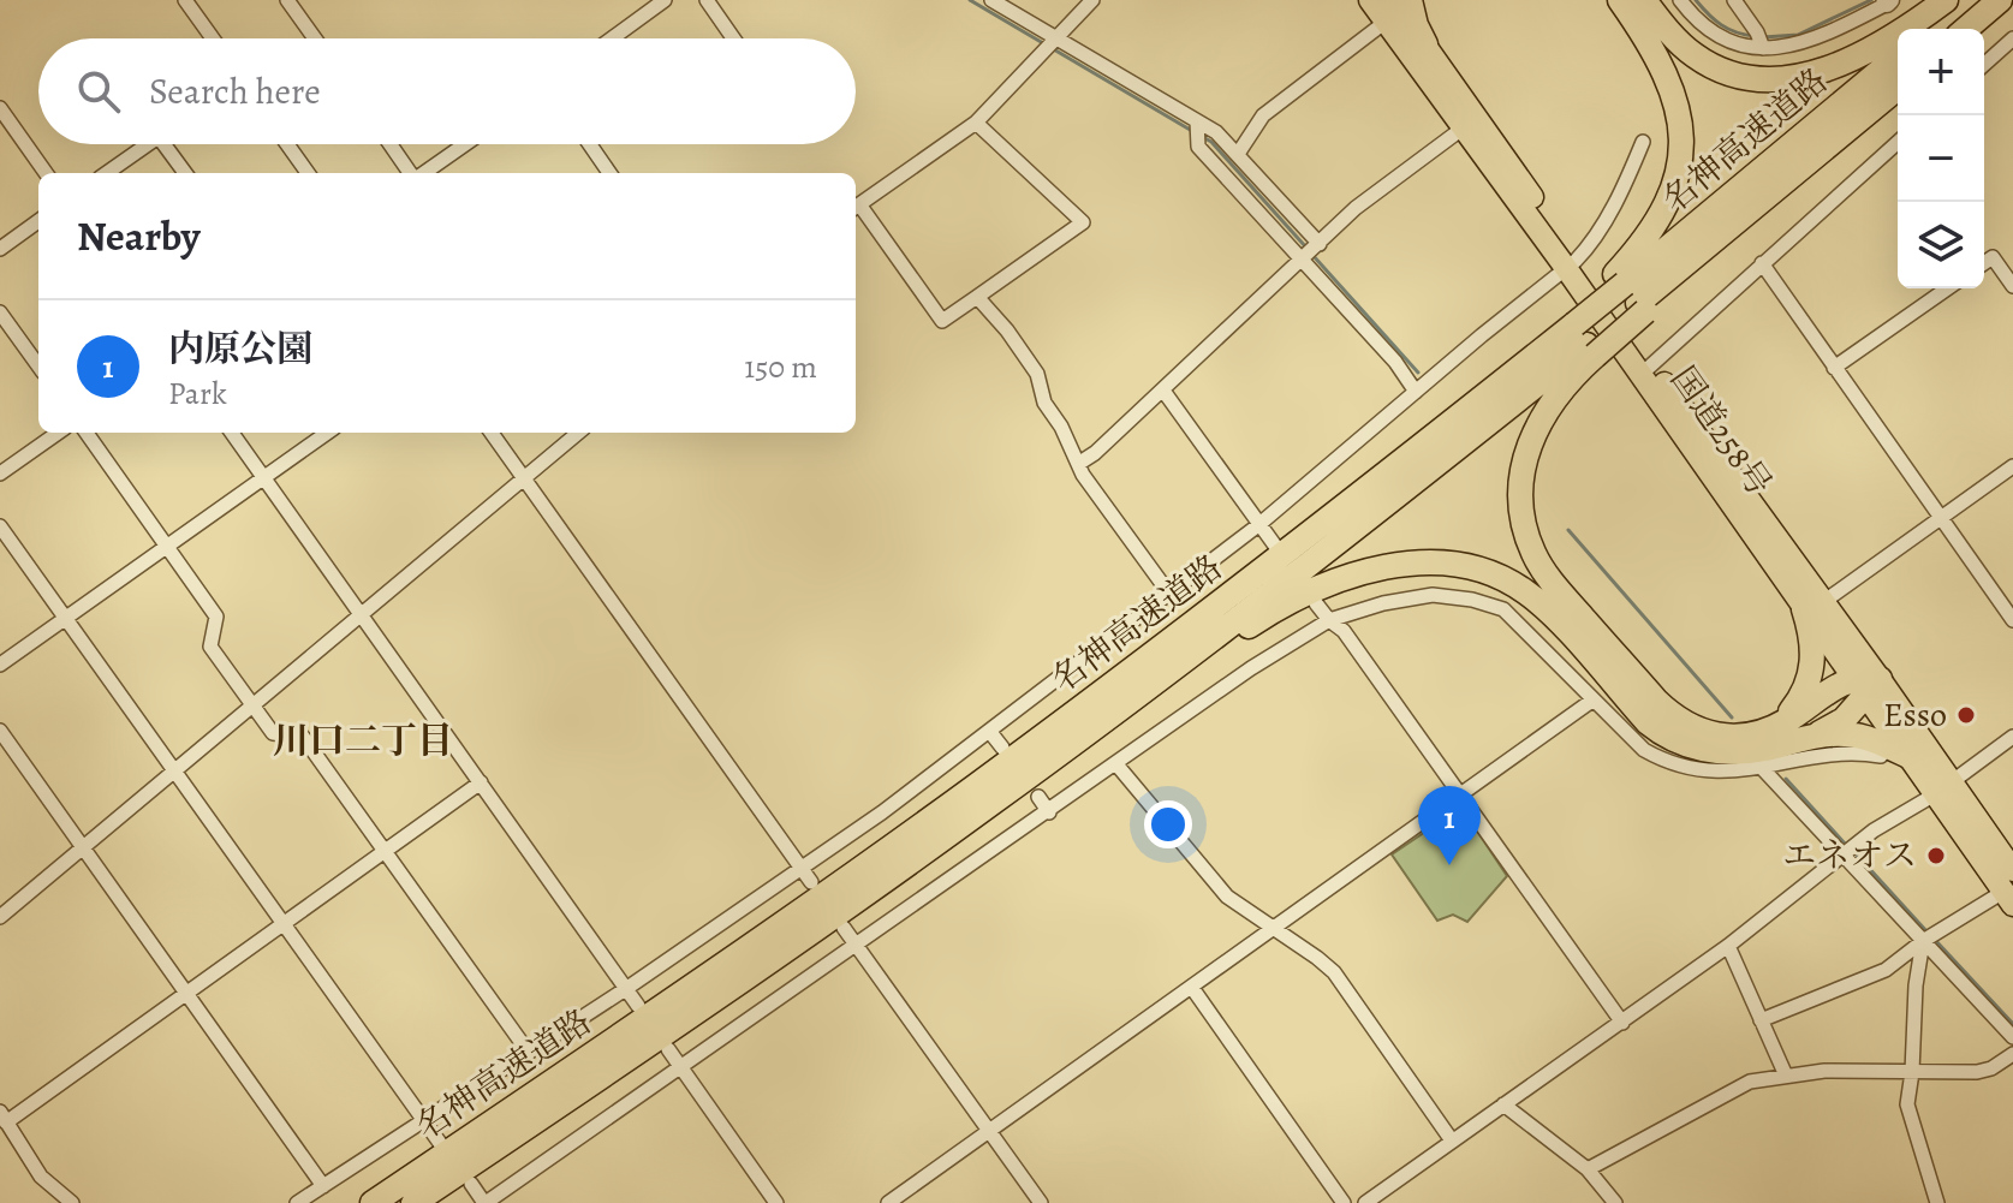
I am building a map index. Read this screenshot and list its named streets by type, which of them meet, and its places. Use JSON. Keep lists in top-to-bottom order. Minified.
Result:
{"streets":{"highway":["名神高速道路","国道258号"]},"districts":["川口二丁目"],"places":["Esso","エネオス"],"page":{"map_buttons":["+","−"],"search":"Search here","heading":"Nearby","list":[{"mark":"1","name":"内原公園","note":"Park","value":"150 m"}],"pins":"1"}}
